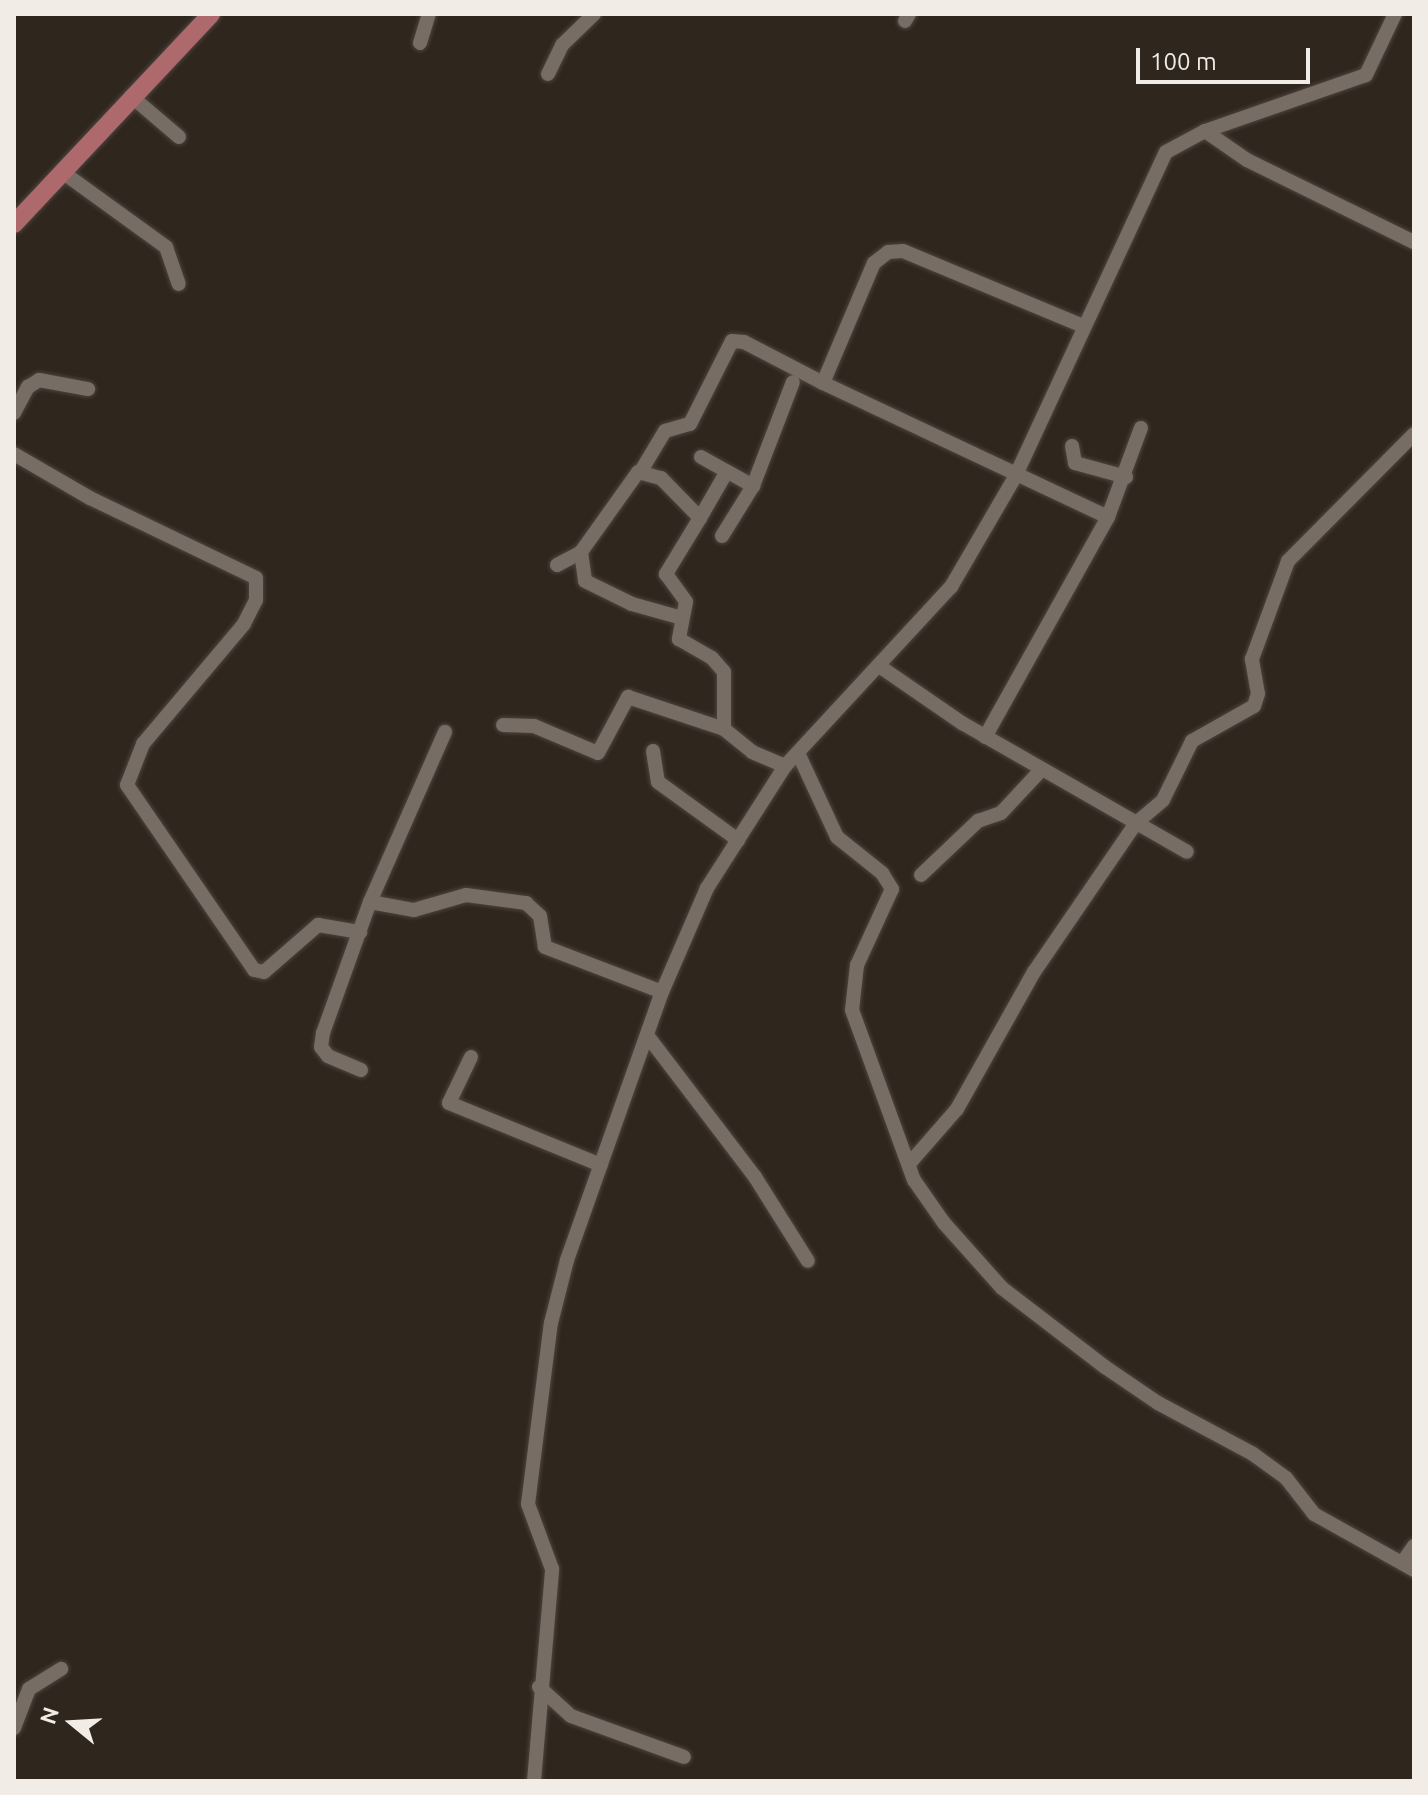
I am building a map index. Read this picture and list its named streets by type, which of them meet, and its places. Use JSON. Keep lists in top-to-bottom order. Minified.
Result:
{"scale_bar":"100 m","north":"left"}
